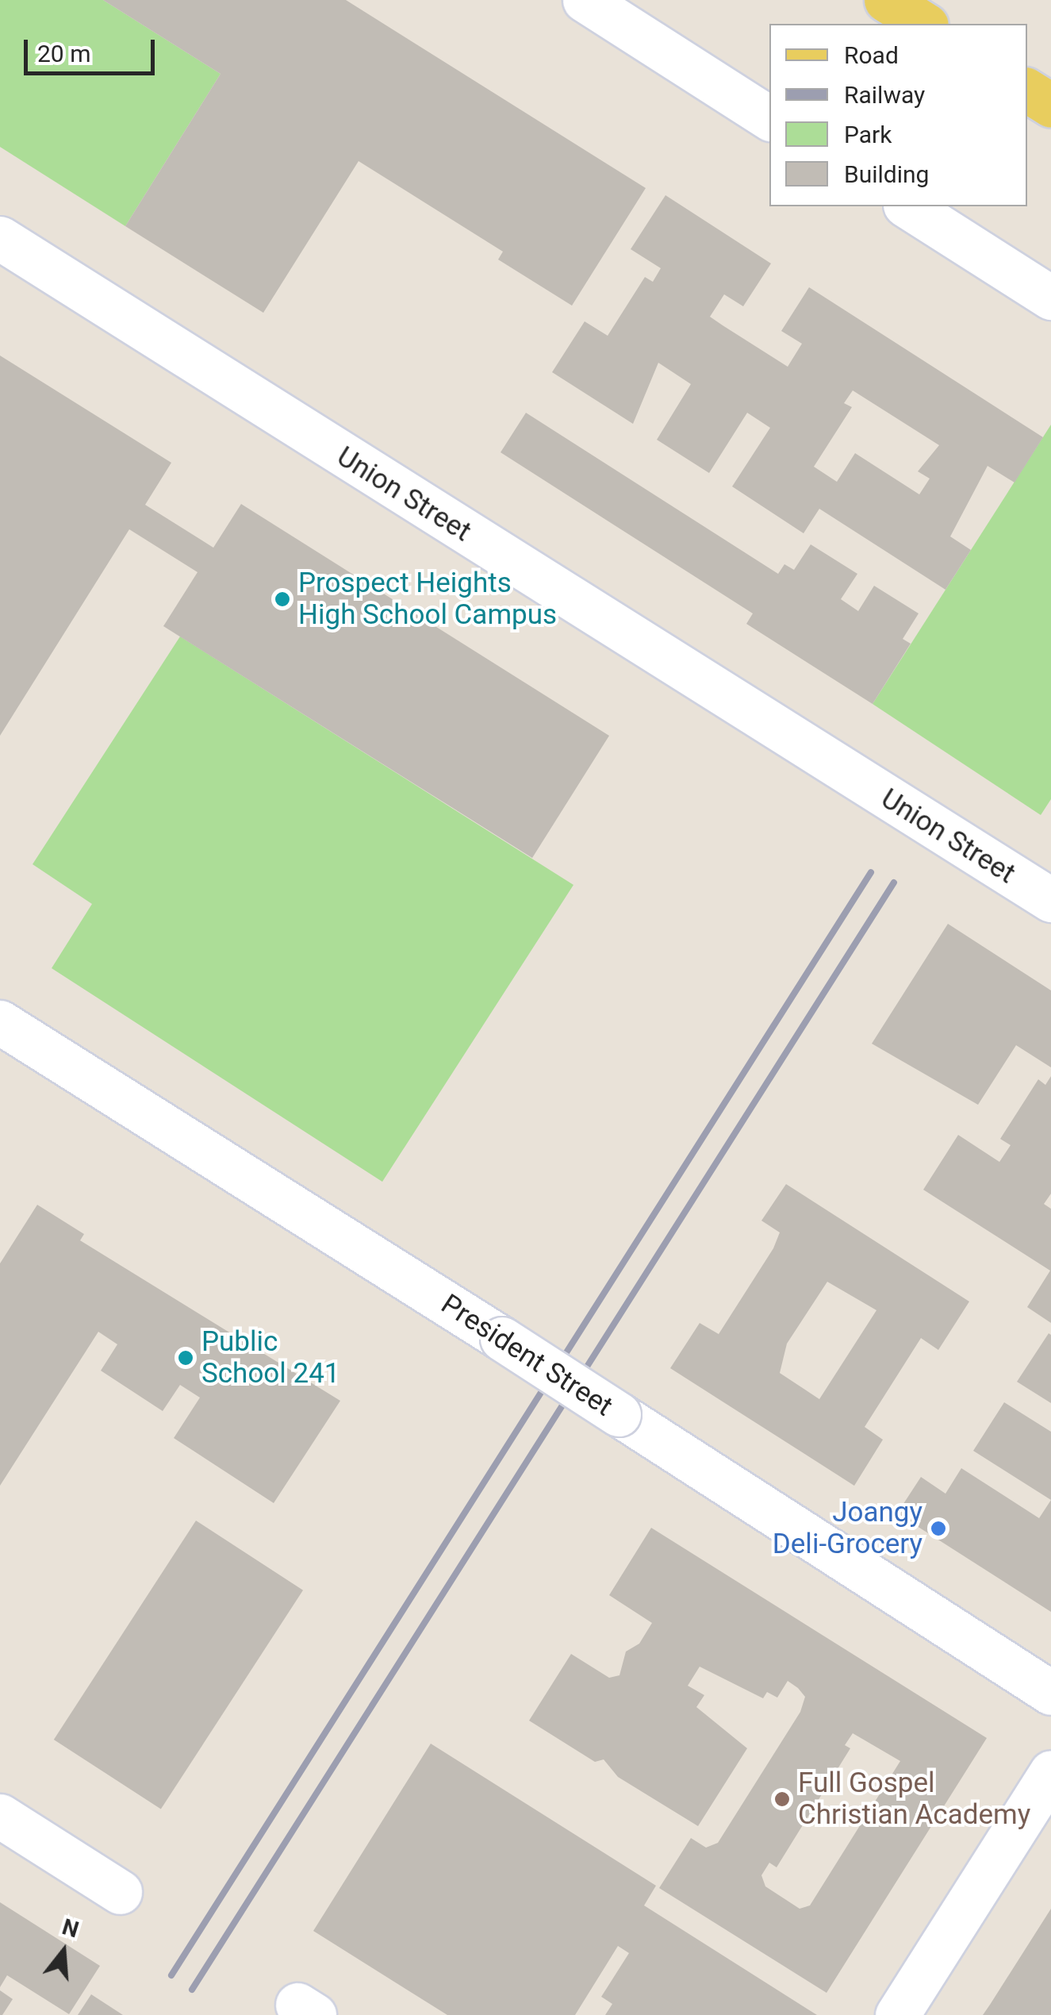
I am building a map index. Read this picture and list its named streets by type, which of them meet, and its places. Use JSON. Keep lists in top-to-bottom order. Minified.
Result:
{"streets":{"street":["Union Street","President Street"]},"places":["Prospect Heights High School Campus","Public School 241","Joangy Deli-Grocery","Full Gospel Christian Academy"],"legend":["Road","Railway","Park","Building"],"scale_bar":"20 m","north":"top"}
